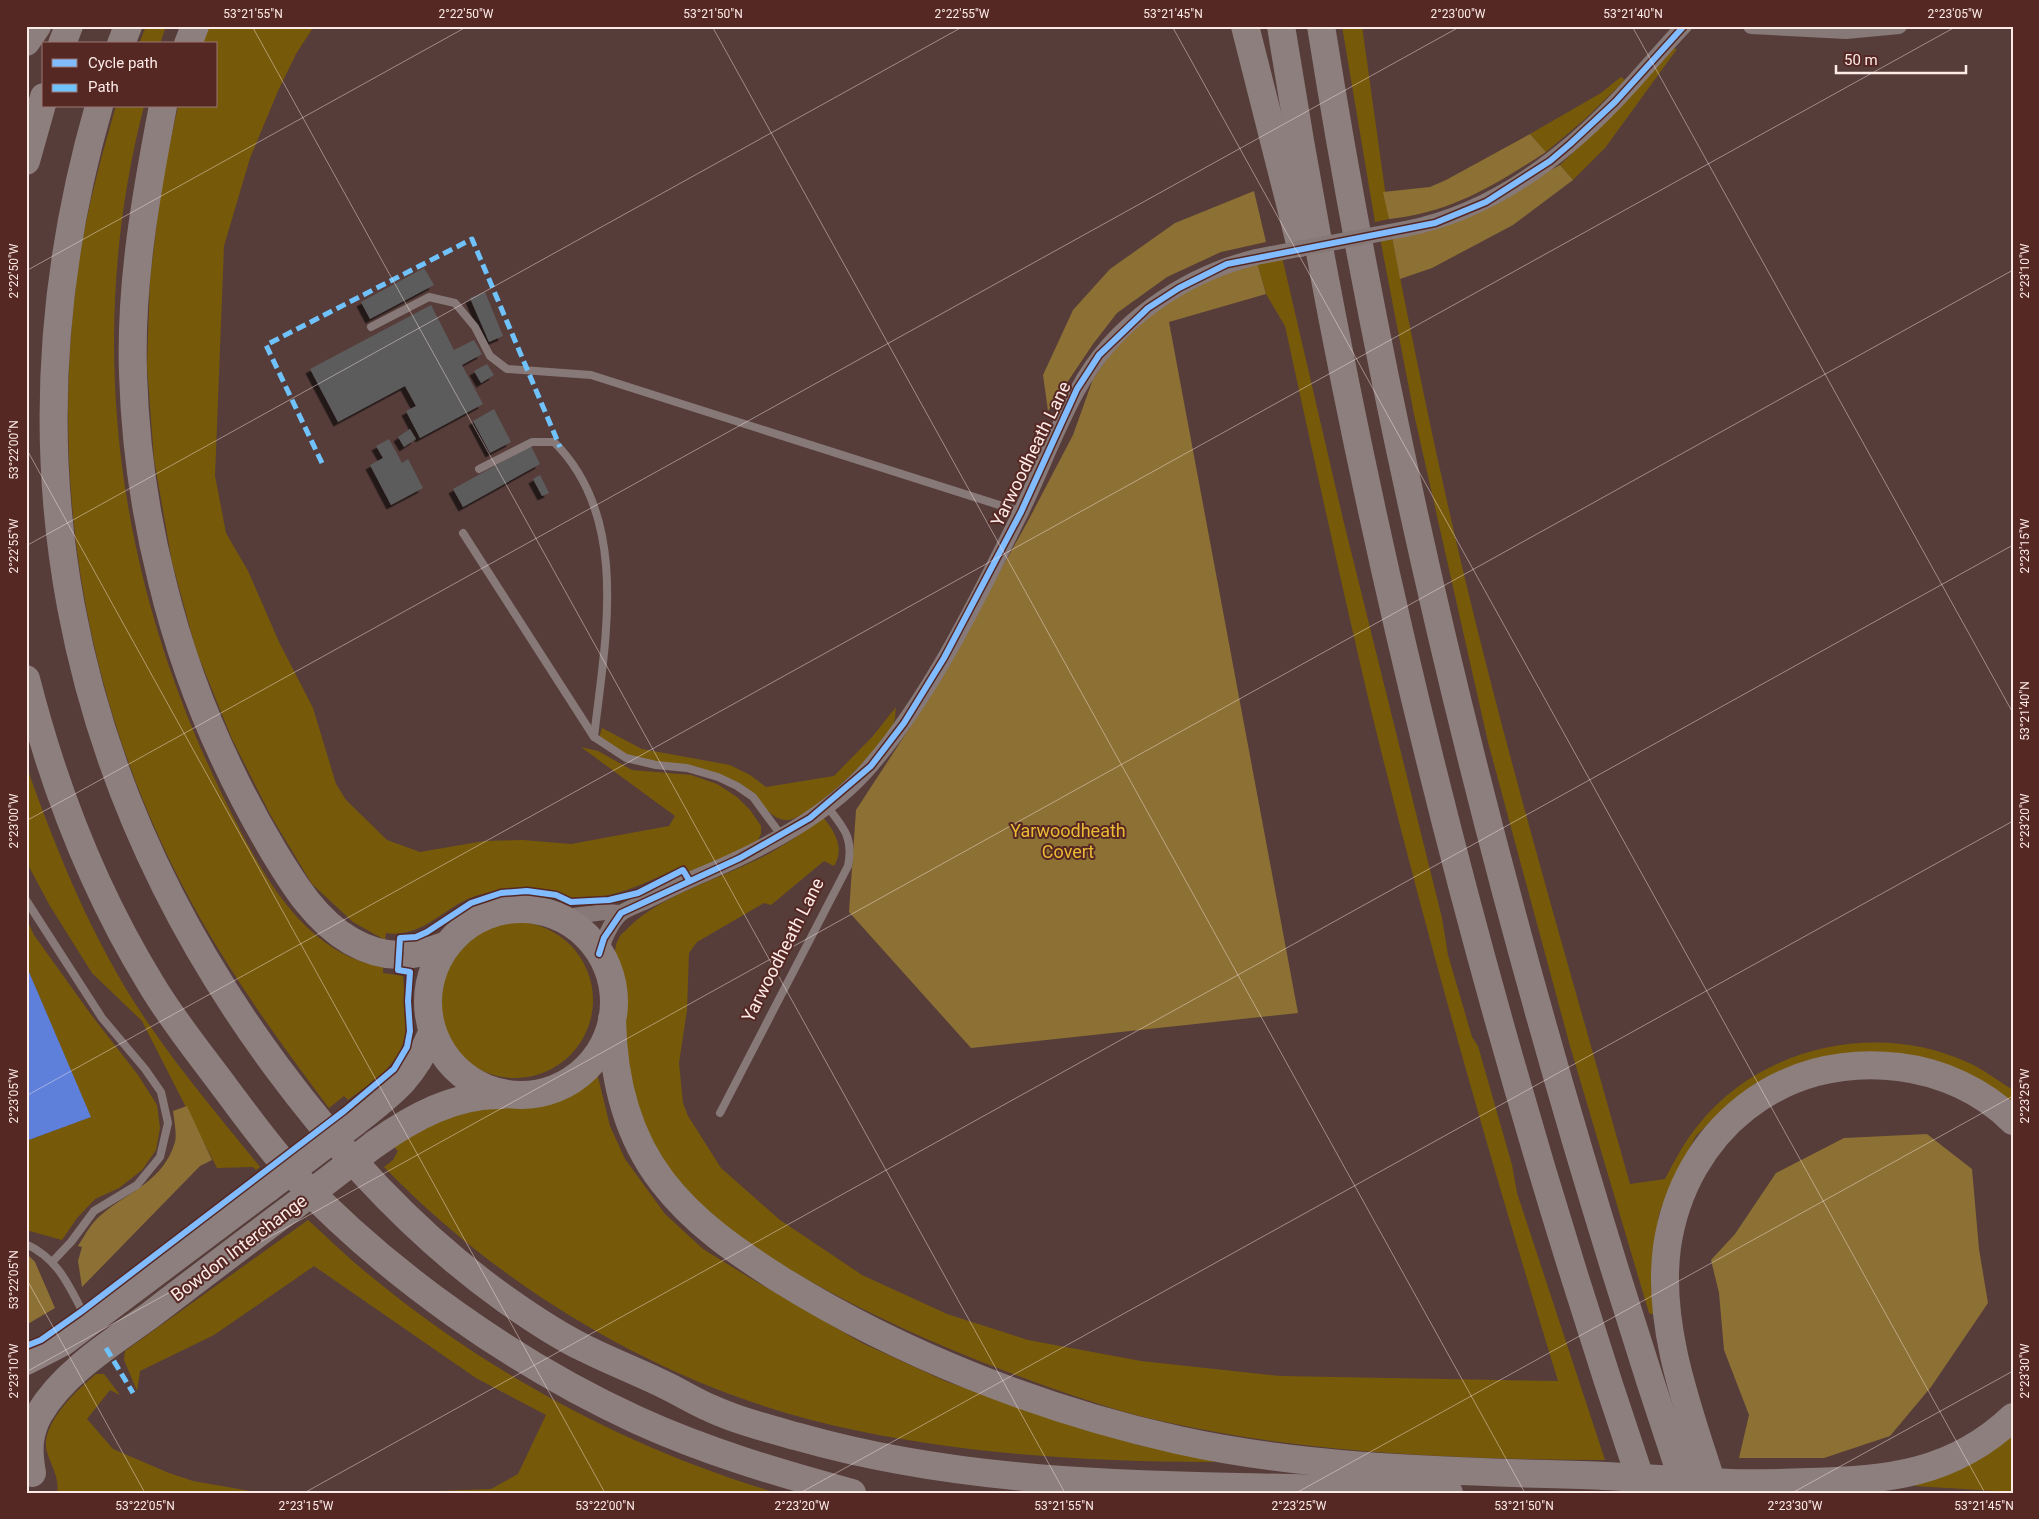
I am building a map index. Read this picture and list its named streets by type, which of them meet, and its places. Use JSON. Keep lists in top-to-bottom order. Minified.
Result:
{"streets":{"highway":["Bowdon Interchange"],"street":["Yarwoodheath Lane"]},"parks":["Yarwoodheath Covert"],"legend":["Cycle path","Path"],"scale_bar":"50 m","coordinates":["53°21'55\"N","2°22'50\"W","53°21'50\"N","2°22'55\"W","53°21'45\"N","2°23'00\"W","53°21'40\"N","2°23'05\"W","2°23'10\"W","53°22'00\"N","2°23'15\"W","2°23'20\"W","2°23'25\"W","53°22'05\"N","2°23'30\"W"]}
